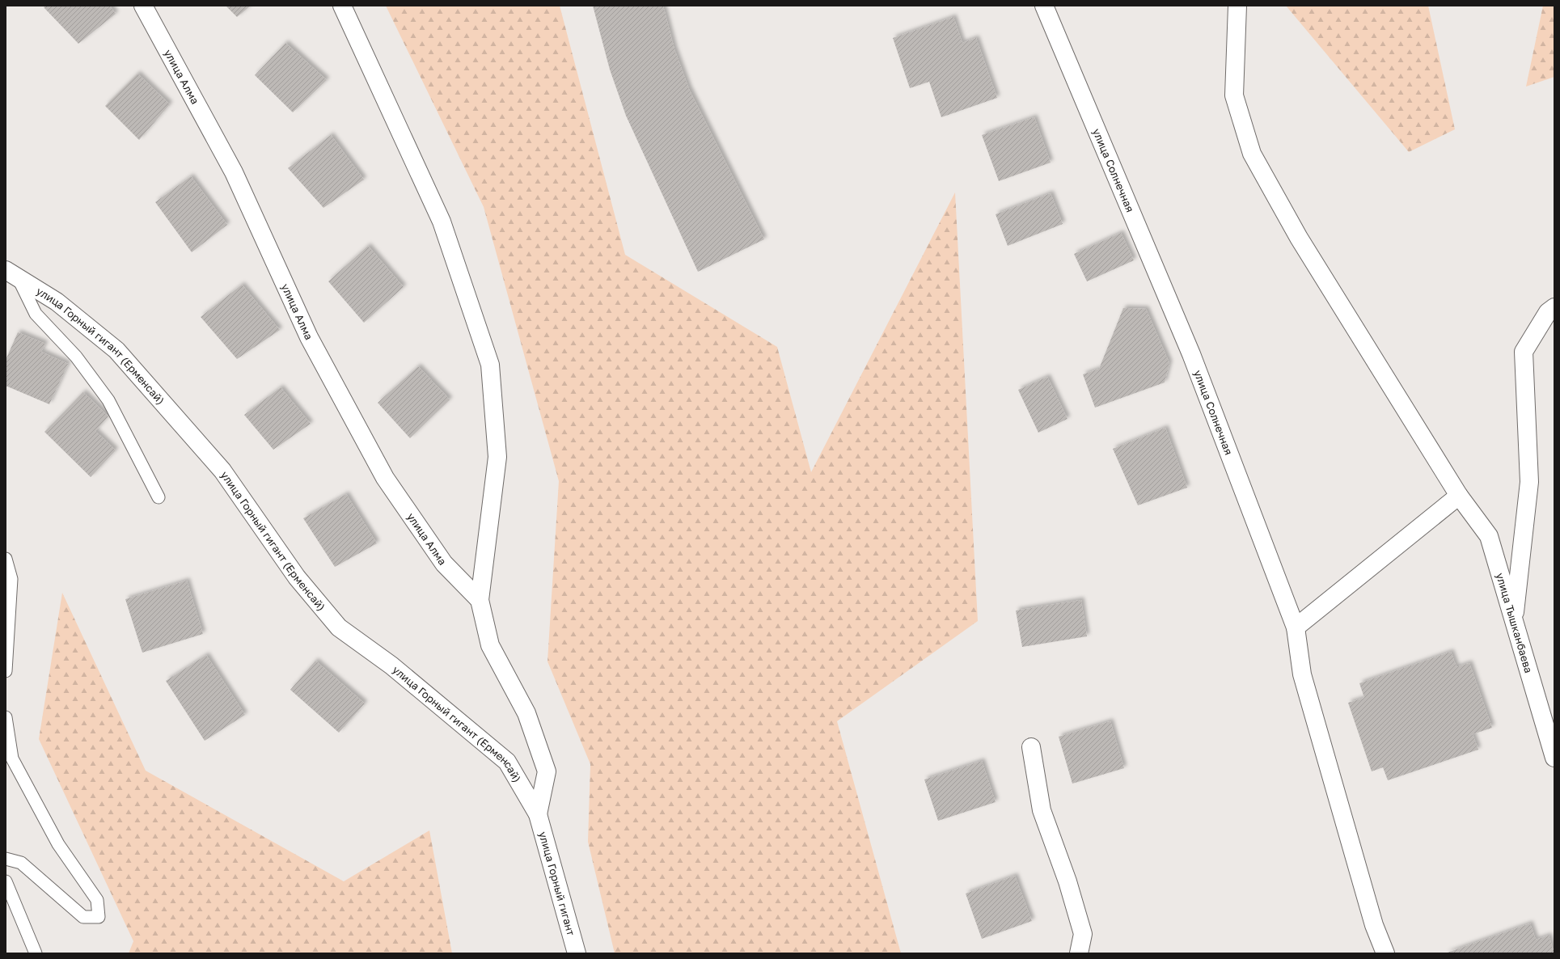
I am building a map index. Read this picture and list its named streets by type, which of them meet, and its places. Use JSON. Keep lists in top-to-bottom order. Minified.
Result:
{"streets":{"street":["улица Алма","улица Солнечная","улица Горный гигант (Ерменсай)","улица Тышканбаева","улица Горный гигант"]},"crossings":[["улица Горный гигант (Ерменсай)","улица Горный гигант"]]}
